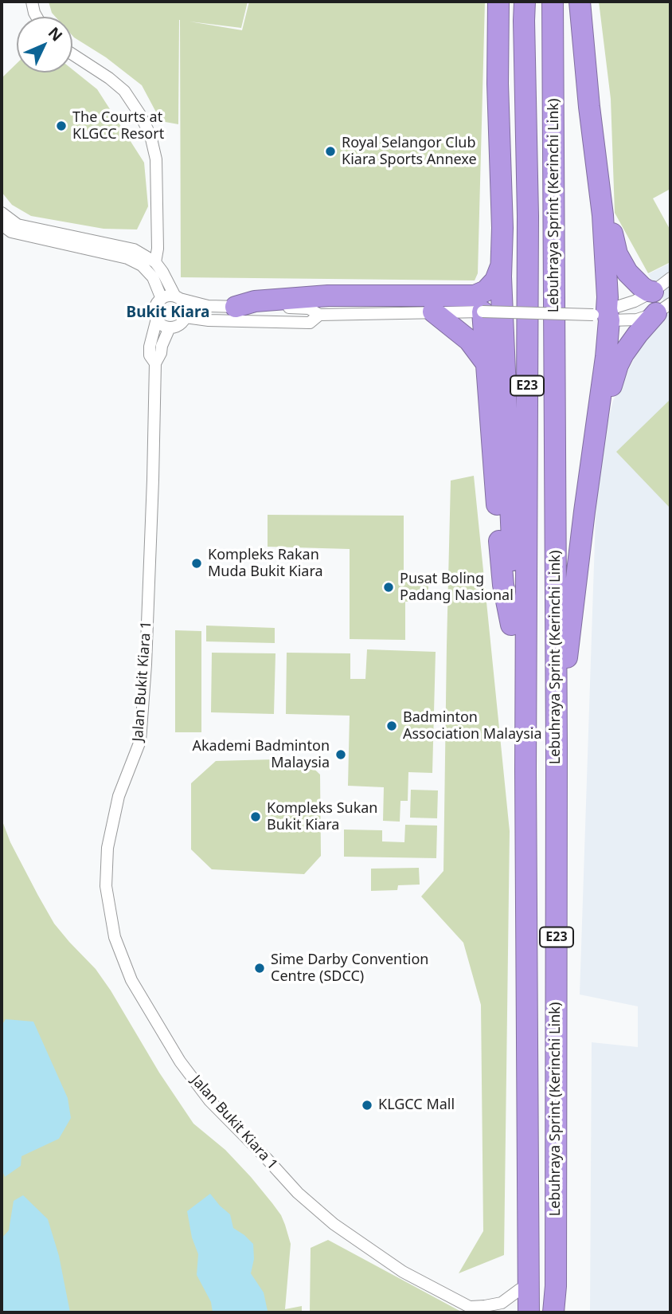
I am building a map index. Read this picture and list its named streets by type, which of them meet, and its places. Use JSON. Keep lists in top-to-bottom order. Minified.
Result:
{"streets":{"highway":["Lebuhraya Sprint (Kerinchi Link)","E23"],"street":["Jalan Bukit Kiara 1"]},"districts":["Bukit Kiara"],"places":["The Courts at KLGCC Resort","Royal Selangor Club Kiara Sports Annexe","Kompleks Rakan Muda Bukit Kiara","Pusat Boling Padang Nasional","Badminton Association Malaysia","Akademi Badminton Malaysia","Kompleks Sukan Bukit Kiara","Sime Darby Convention Centre (SDCC)","KLGCC Mall"],"north":"top right"}
